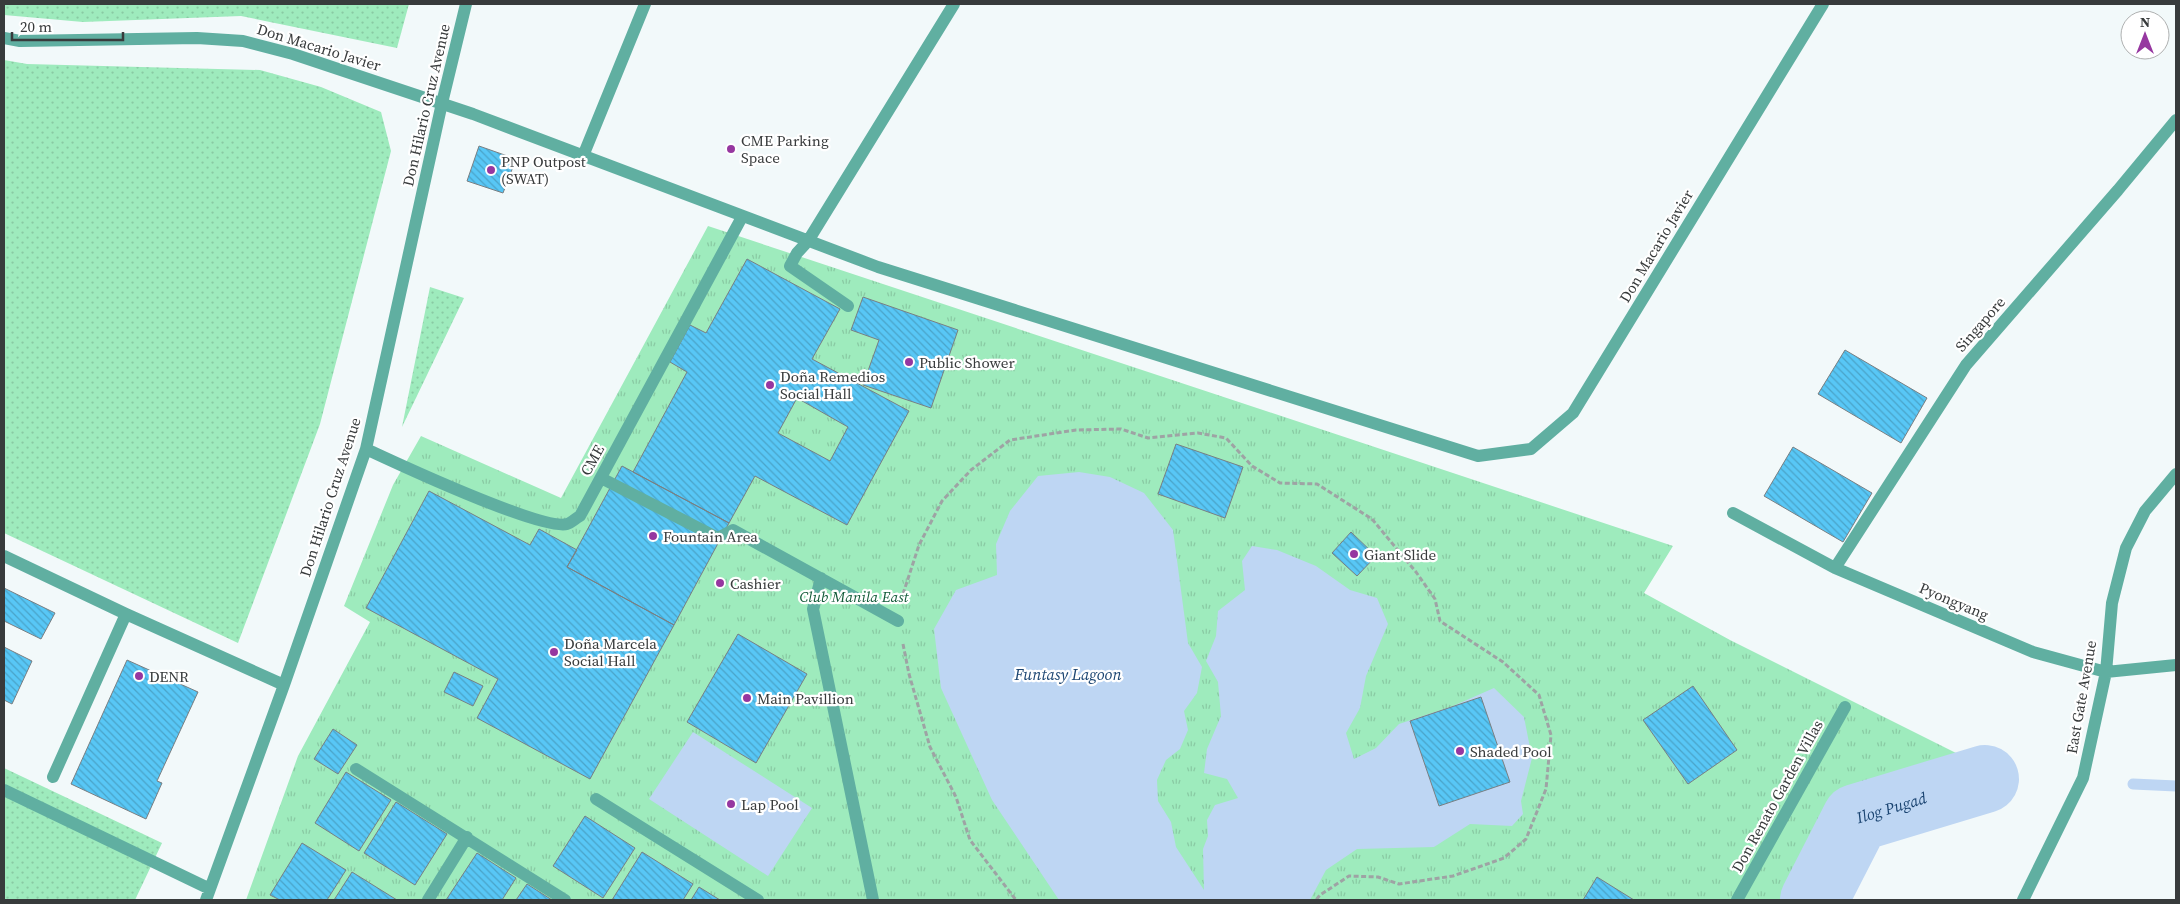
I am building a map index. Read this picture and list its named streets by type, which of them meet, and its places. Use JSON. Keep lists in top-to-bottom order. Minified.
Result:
{"streets":{"street":["Don Macario Javier","Don Hilario Cruz Avenue","Singapore","CME","Pyongyang","East Gate Avenue","Don Renato Garden Villas"]},"crossings":[["Don Macario Javier","Don Hilario Cruz Avenue"],["Don Macario Javier","CME"],["Don Hilario Cruz Avenue","CME"],["Singapore","Pyongyang"],["Pyongyang","East Gate Avenue"]],"water":["Funtasy Lagoon","Ilog Pugad"],"parks":["Club Manila East"],"places":["CME Parking Space","PNP Outpost (SWAT)","Public Shower","Doña Remedios Social Hall","Fountain Area","Giant Slide","Cashier","Doña Marcela Social Hall","DENR","Main Pavillion","Shaded Pool","Lap Pool"],"scale_bar":"20 m","north":"top"}
